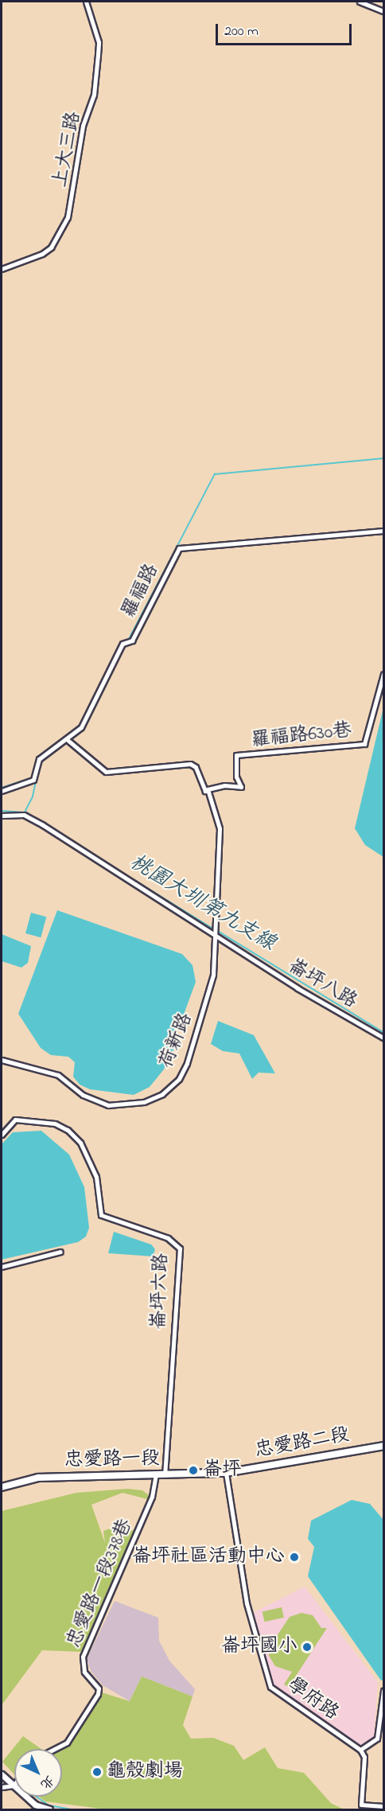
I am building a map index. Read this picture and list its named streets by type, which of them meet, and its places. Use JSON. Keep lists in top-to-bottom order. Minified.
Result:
{"streets":{"main road":["忠愛路二段","忠愛路一段"],"street":["上大三路","羅福路","羅福路630巷","崙坪八路","荷新路","崙坪六路","忠愛路一段378巷","學府路"]},"crossings":[["羅福路","荷新路"],["羅福路630巷","荷新路"],["崙坪八路","荷新路"],["崙坪六路","忠愛路一段"],["忠愛路二段","忠愛路一段"],["忠愛路二段","學府路"],["忠愛路一段","忠愛路一段378巷"],["忠愛路一段","學府路"]],"water":["桃園大圳第九支線"],"places":["崙坪","崙坪社區活動中心","崙坪國小","龜殼劇場"],"scale_bar":"200 m","north":"bottom right"}
